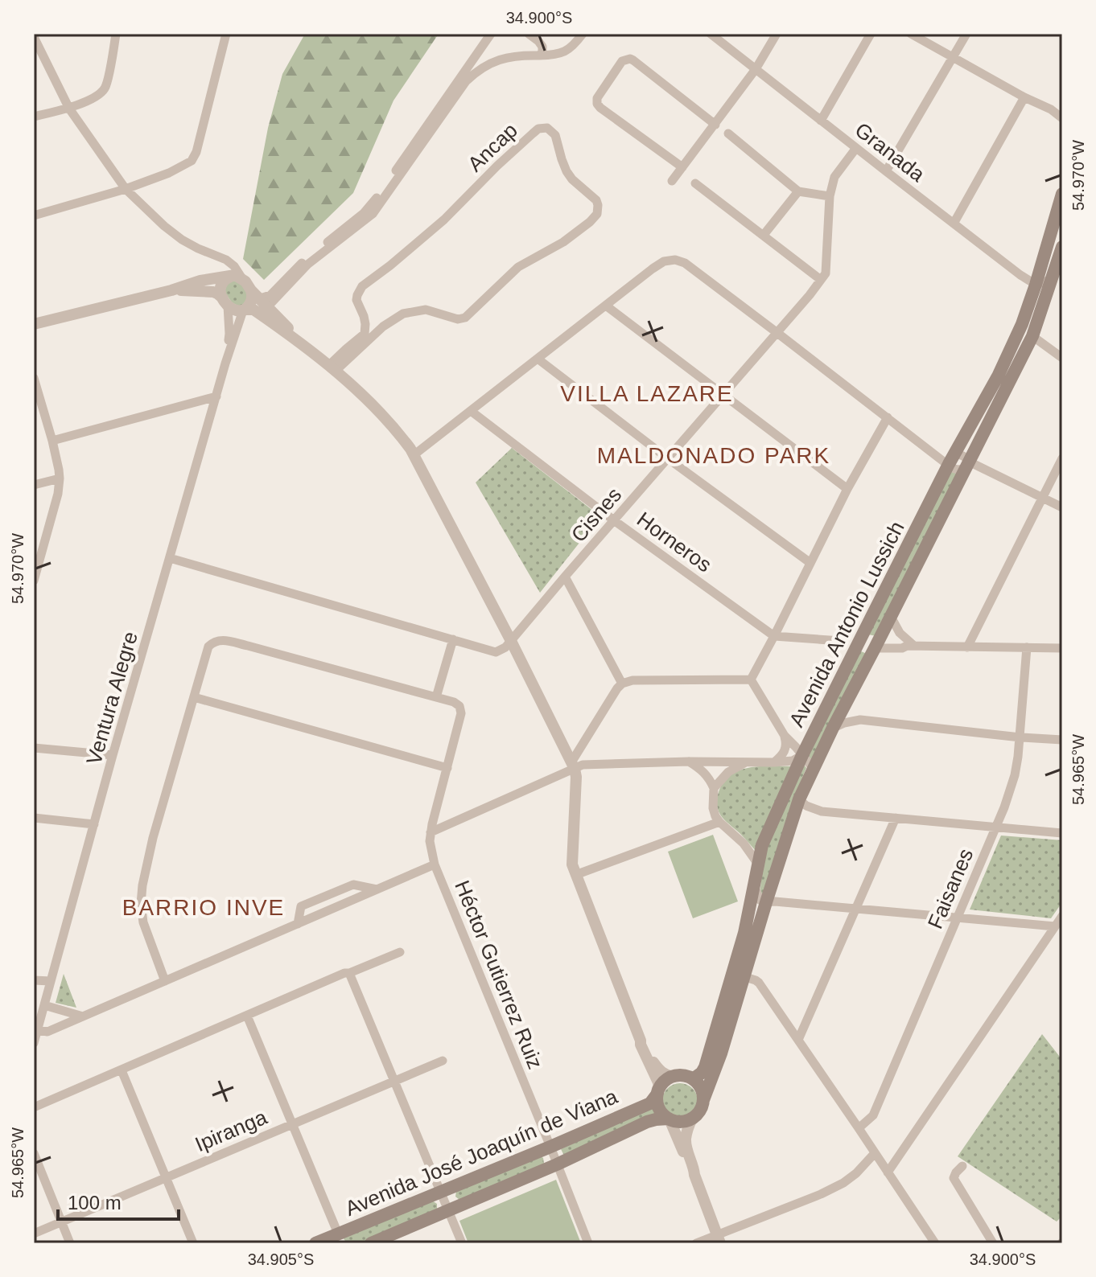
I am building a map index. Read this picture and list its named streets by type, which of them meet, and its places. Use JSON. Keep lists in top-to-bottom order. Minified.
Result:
{"streets":{"main road":["Avenida Antonio Lussich","Avenida José Joaquín de Viana"],"street":["Ancap","Granada","Cisnes","Horneros","Ventura Alegre","Faisanes","Héctor Gutierrez Ruiz","Ipiranga"]},"crossings":[["Granada","Avenida Antonio Lussich"],["Cisnes","Horneros"],["Avenida Antonio Lussich","Avenida José Joaquín de Viana"],["Héctor Gutierrez Ruiz","Avenida José Joaquín de Viana"]],"districts":["VILLA LAZARE","MALDONADO PARK","BARRIO INVE"],"scale_bar":"100 m","coordinates":["34.900°S","54.970°W","54.965°W","34.905°S"]}
